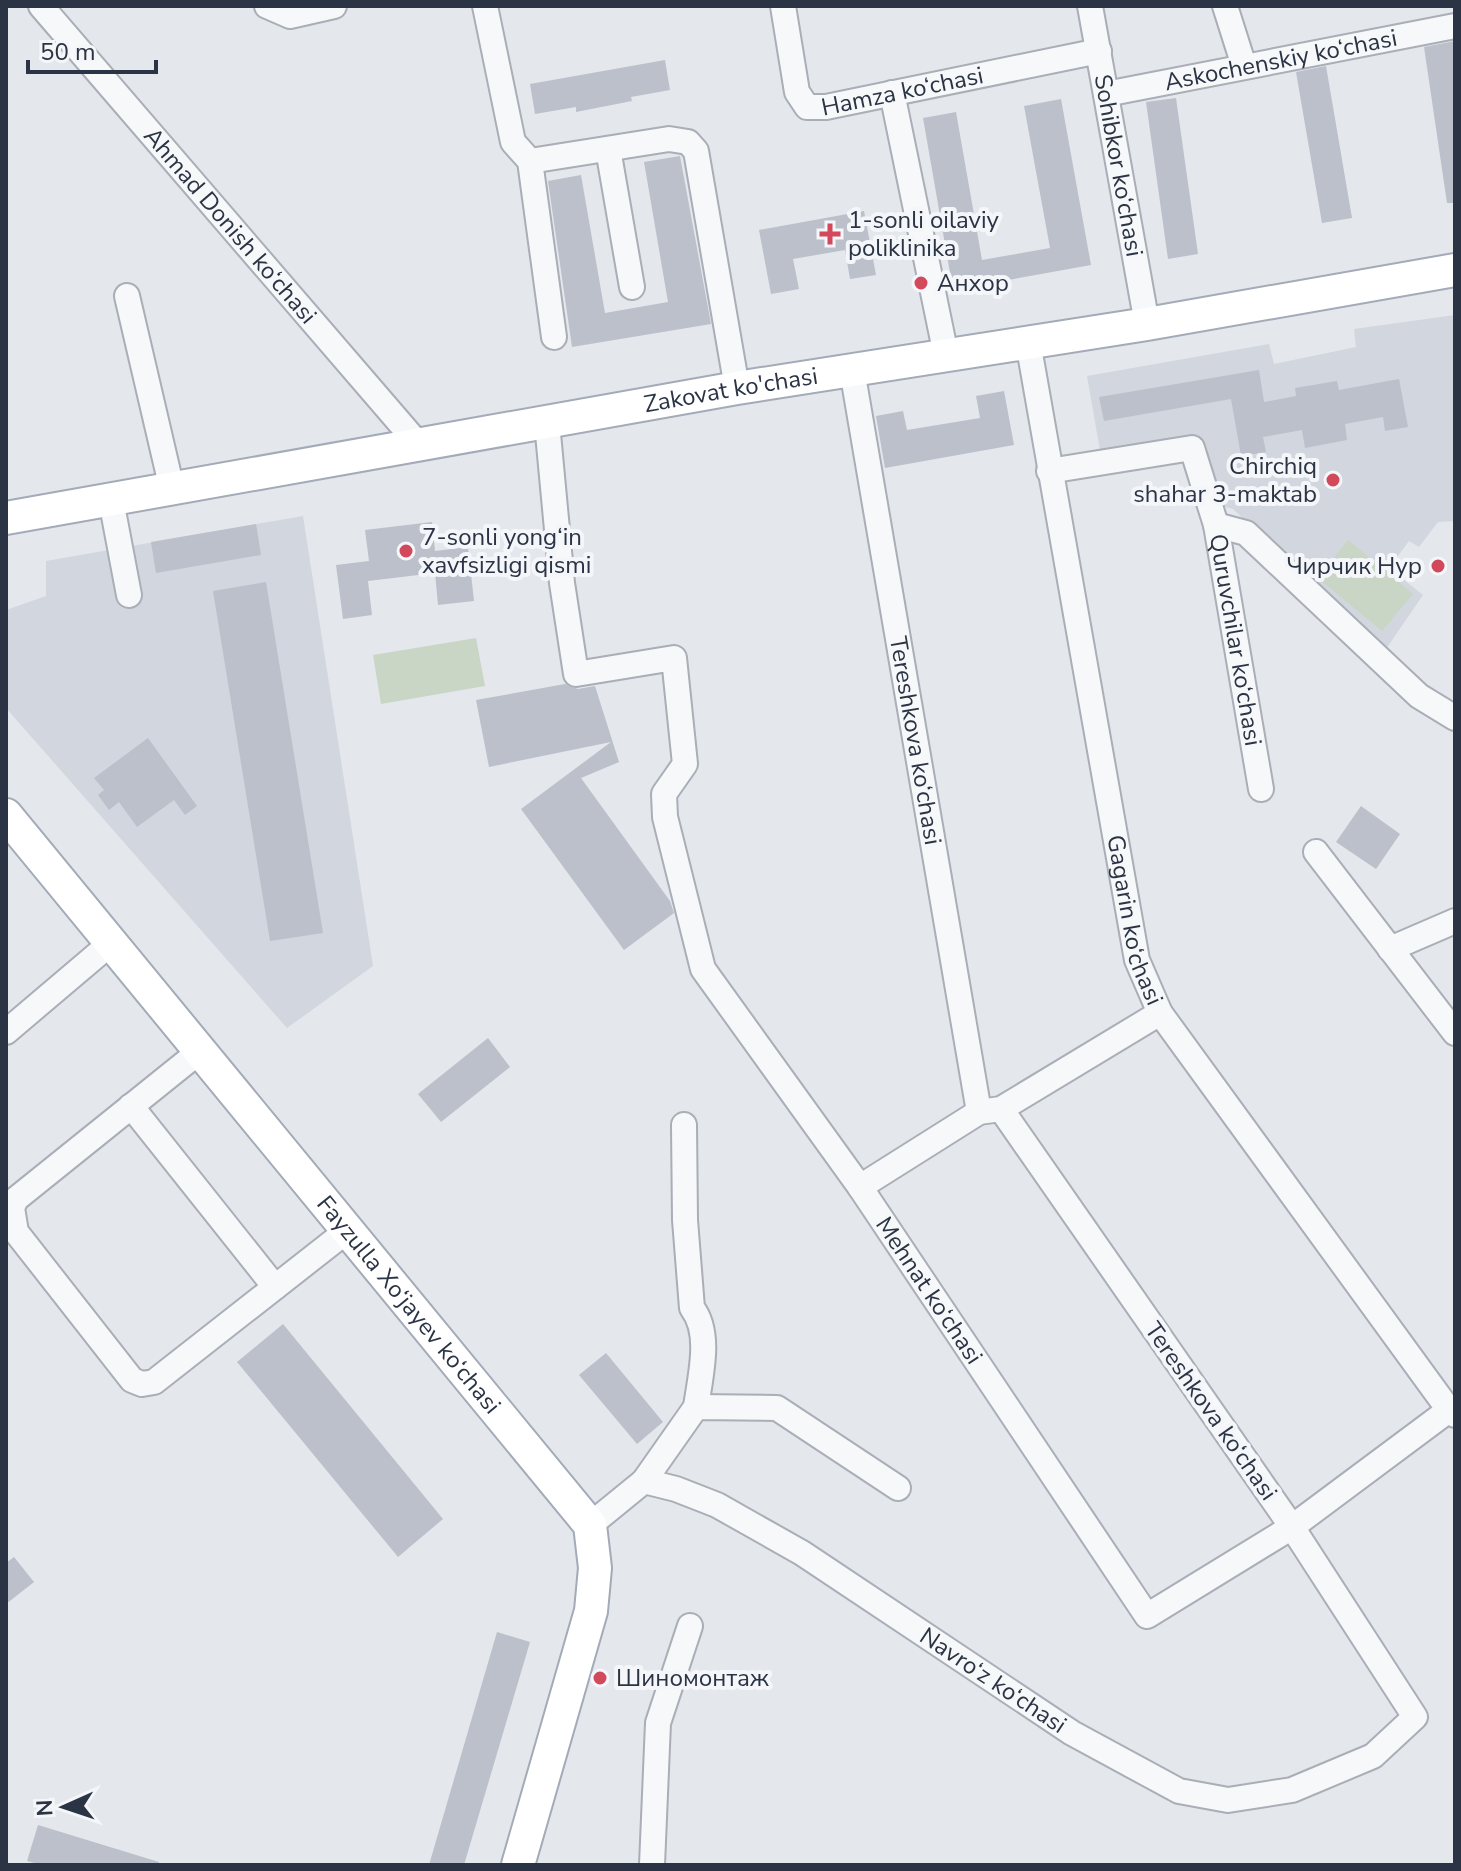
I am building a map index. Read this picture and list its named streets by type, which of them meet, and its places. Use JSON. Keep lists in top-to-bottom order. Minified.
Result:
{"streets":{"main road":["Zakovat ko'chasi","Fayzulla Xo‘jayev ko‘chasi"],"street":["Askochenskiy ko‘chasi","Hamza ko‘chasi","Sohibkor ko‘chasi","Ahmad Donish ko‘chasi","Quruvchilar ko‘chasi","Tereshkova ko‘chasi","Gagarin ko‘chasi","Mehnat ko‘chasi","Navro‘z ko‘chasi"]},"crossings":[["Askochenskiy ko‘chasi","Sohibkor ko‘chasi"],["Hamza ko‘chasi","Sohibkor ko‘chasi"],["Sohibkor ko‘chasi","Zakovat ko'chasi"],["Ahmad Donish ko‘chasi","Zakovat ko'chasi"],["Zakovat ko'chasi","Tereshkova ko‘chasi"],["Zakovat ko'chasi","Gagarin ko‘chasi"],["Zakovat ko'chasi","Mehnat ko‘chasi"],["Quruvchilar ko‘chasi","Gagarin ko‘chasi"],["Tereshkova ko‘chasi","Gagarin ko‘chasi"],["Tereshkova ko‘chasi","Navro‘z ko‘chasi"],["Gagarin ko‘chasi","Mehnat ko‘chasi"]],"places":{"health":["1-sonli oilaviy poliklinika"],"other":["Анхор","Chirchiq shahar 3-maktab","7-sonli yong‘in xavfsizligi qismi","Чирчик Нур","Шиномонтаж"]},"scale_bar":"50 m","north":"left"}
